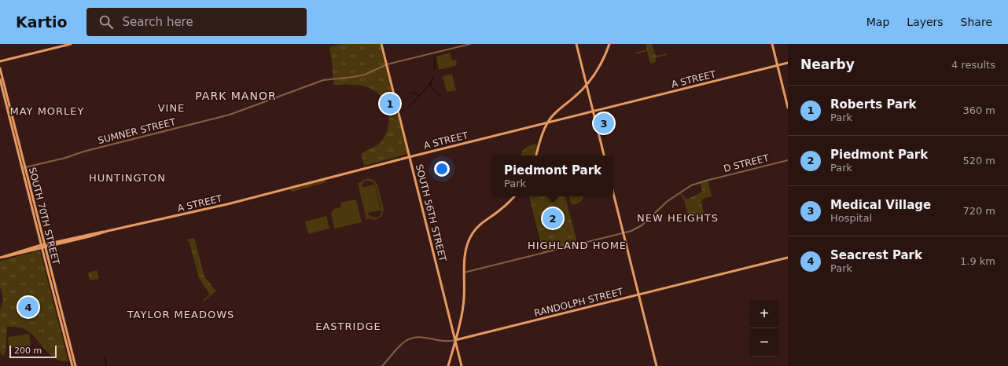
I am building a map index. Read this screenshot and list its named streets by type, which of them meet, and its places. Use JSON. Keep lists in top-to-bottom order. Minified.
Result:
{"streets":{"main road":["A STREET","SOUTH 56TH STREET","SOUTH 70TH STREET","RANDOLPH STREET"],"street":["SUMNER STREET","D STREET"]},"crossings":[["A STREET","SOUTH 56TH STREET"],["A STREET","SOUTH 70TH STREET"],["SUMNER STREET","SOUTH 56TH STREET"],["SUMNER STREET","SOUTH 70TH STREET"],["SOUTH 56TH STREET","RANDOLPH STREET"]],"districts":["PARK MANOR","VINE","MAY MORLEY","HUNTINGTON","NEW HEIGHTS","HIGHLAND HOME","TAYLOR MEADOWS","EASTRIDGE"],"scale_bar":"200 m","page":{"header":"Kartio","search":"Search here","nav":["Map","Layers","Share"],"heading":["Nearby","4 results"],"list":[{"mark":"1","name":"Roberts Park","note":"Park","value":"360 m"},{"mark":"2","name":"Piedmont Park","note":"Park","value":"520 m"},{"mark":"3","name":"Medical Village","note":"Hospital","value":"720 m"},{"mark":"4","name":"Seacrest Park","note":"Park","value":"1.9 km"}],"pins":["1","3","2","4"],"popup":["Piedmont Park","Park"],"map_buttons":["+","−"],"scale":"200 m"}}
